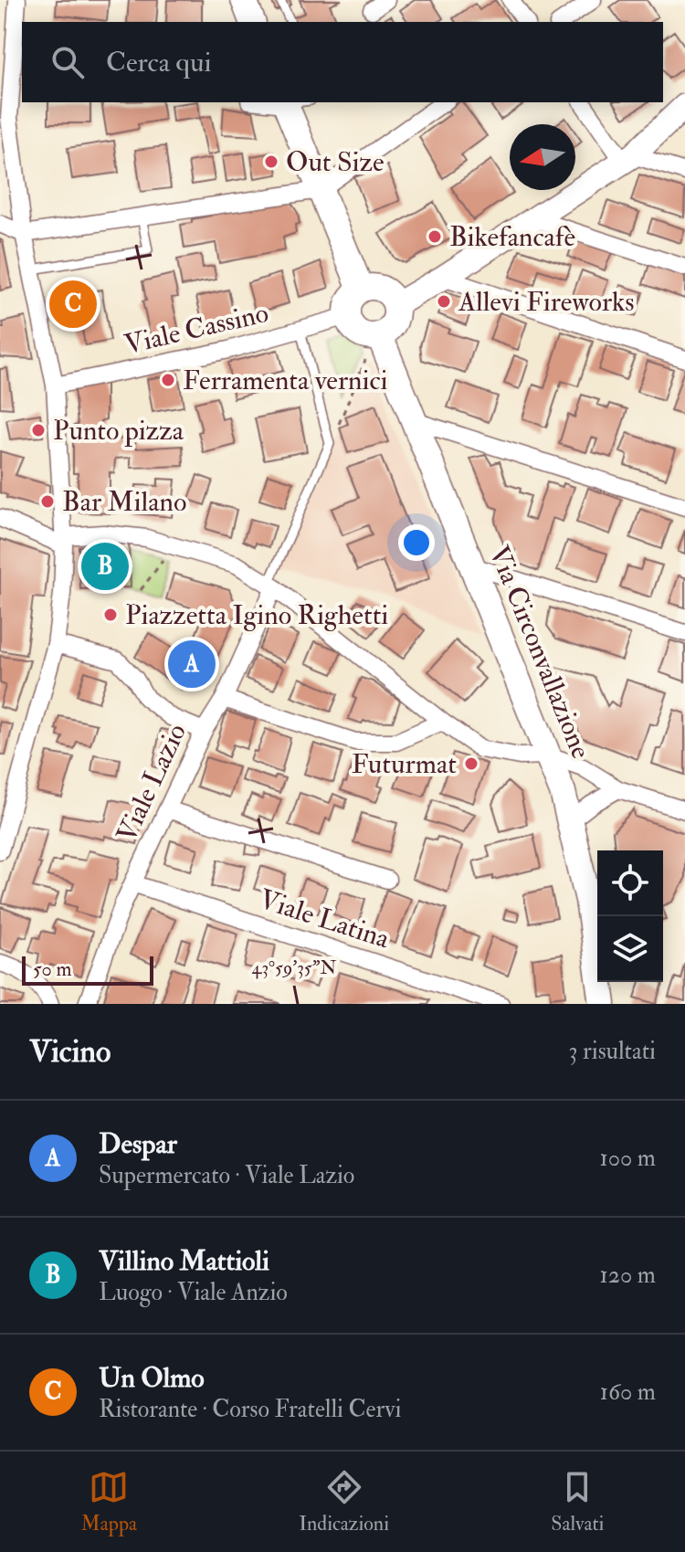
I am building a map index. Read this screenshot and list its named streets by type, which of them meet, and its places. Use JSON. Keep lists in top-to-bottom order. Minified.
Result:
{"streets":{"main road":["Via Circonvallazione"],"street":["Viale Cassino","Viale Lazio","Viale Latina"]},"crossings":[["Viale Cassino","Via Circonvallazione"],["Viale Lazio","Viale Latina"]],"places":["Out Size","Bikefancafè","Allevi Fireworks","Ferramenta vernici","Punto pizza","Bar Milano","Piazzetta Igino Righetti","Futurmat"],"scale_bar":"50 m","north":"left","page":{"search":"Cerca qui","pins":["C","B","A"],"scale":"50 m","heading":["Vicino","3 risultati"],"list":[{"mark":"A","name":"Despar","note":"Supermercato · Viale Lazio","value":"100 m"},{"mark":"B","name":"Villino Mattioli","note":"Luogo · Viale Anzio","value":"120 m"},{"mark":"C","name":"Un Olmo","note":"Ristorante · Corso Fratelli Cervi","value":"160 m"}],"nav":["Mappa","Indicazioni","Salvati"]},"coordinates":["43°59'35\"N"]}
